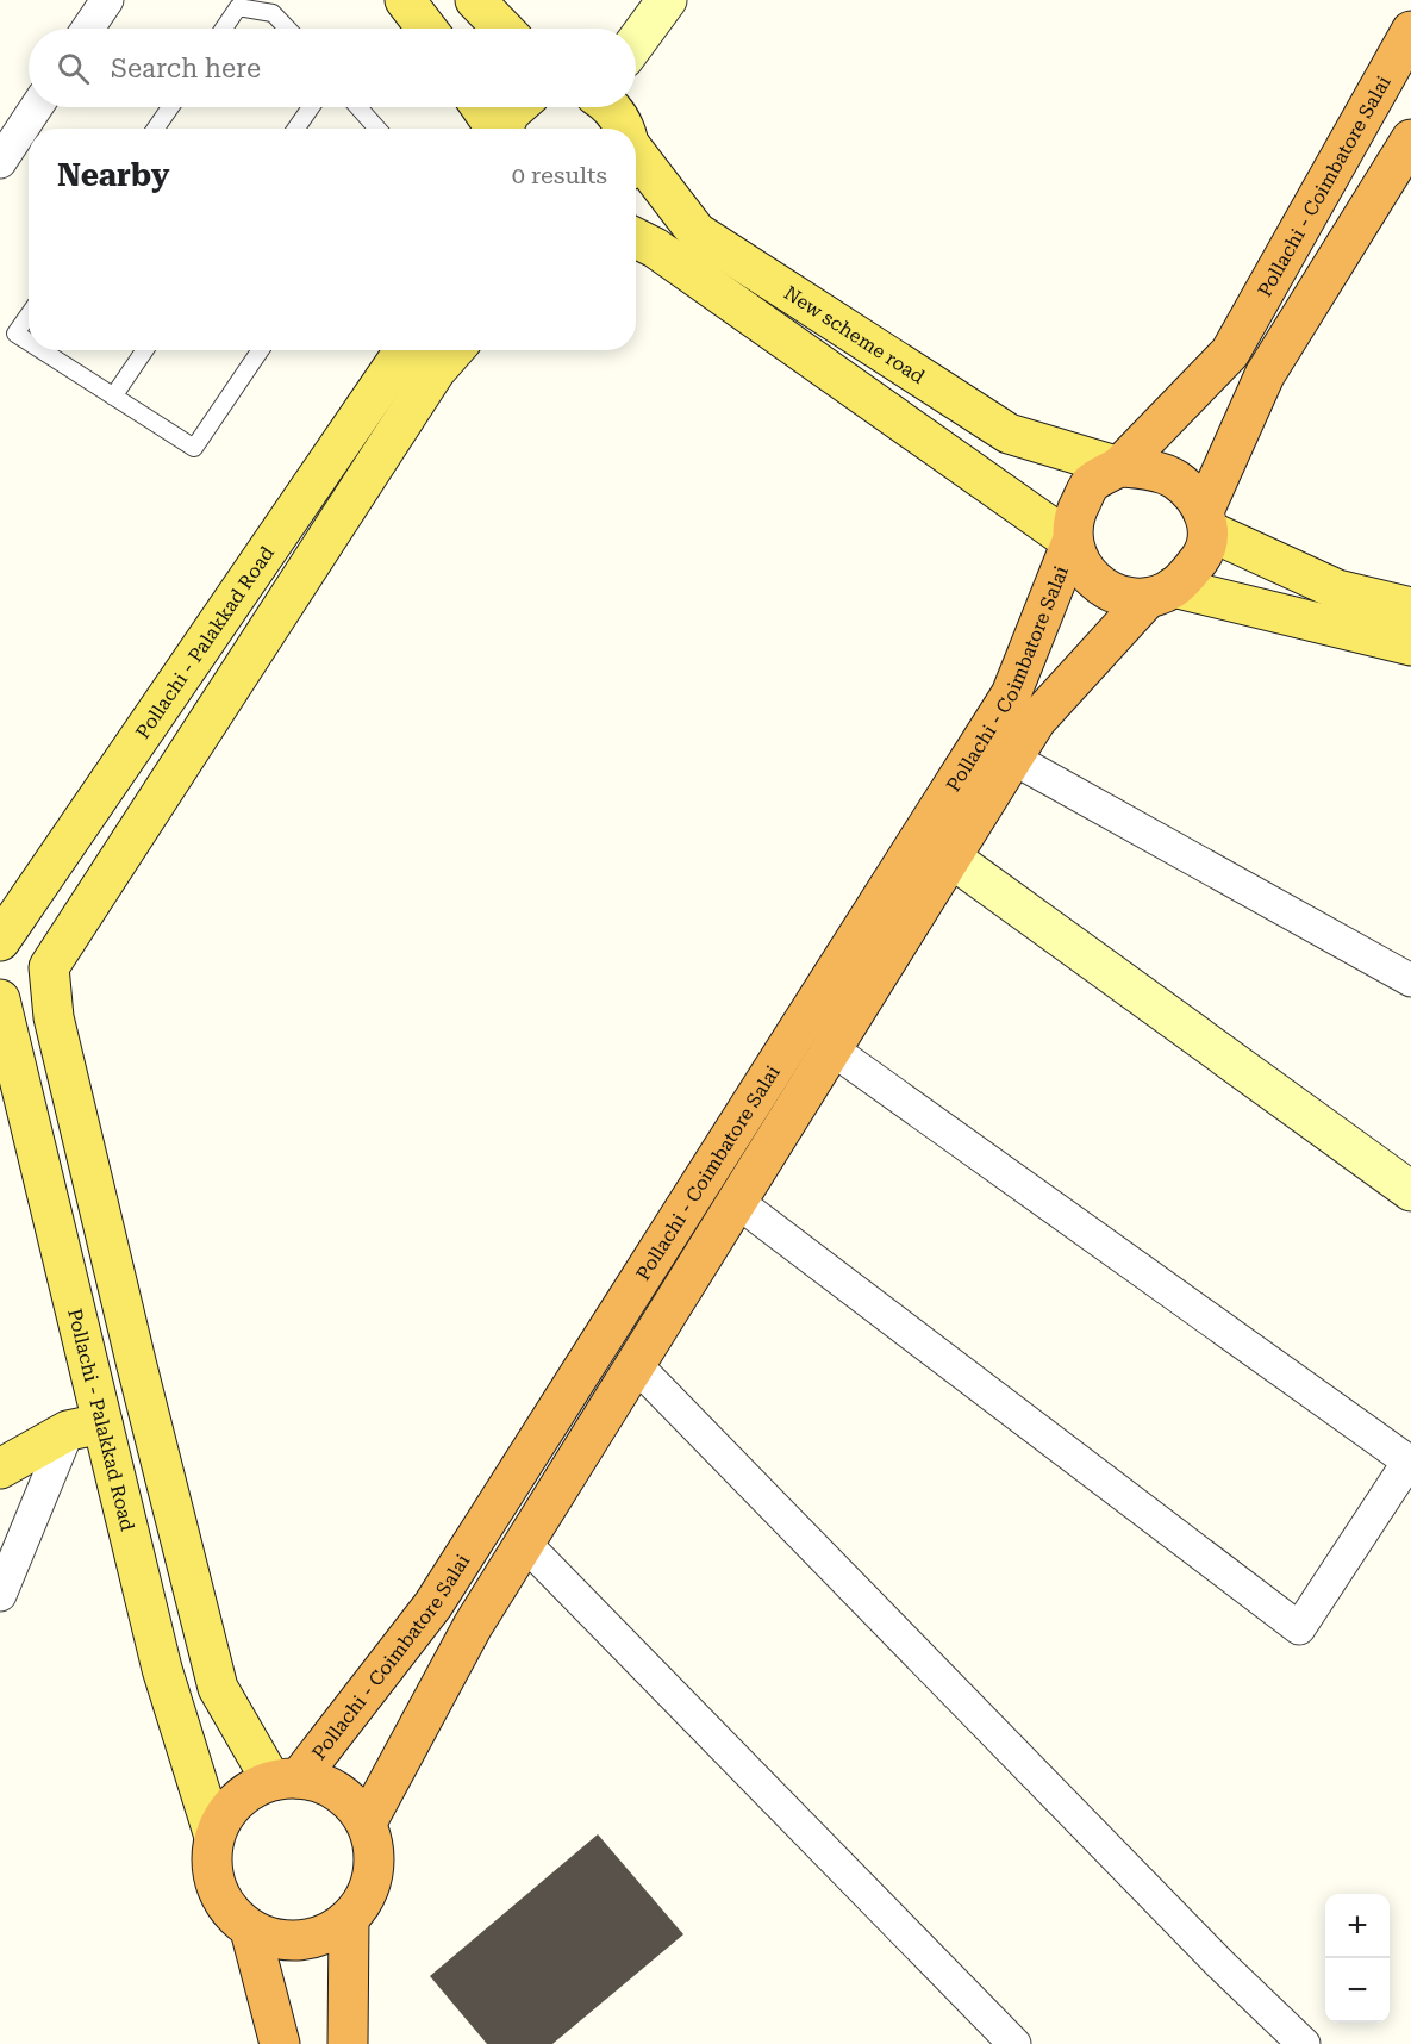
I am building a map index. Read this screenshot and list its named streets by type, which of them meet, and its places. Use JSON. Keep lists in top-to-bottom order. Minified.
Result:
{"streets":{"highway":["Pollachi - Coimbatore Salai"],"main road":["New scheme road","Pollachi - Palakkad Road"]},"crossings":[["Pollachi - Coimbatore Salai","New scheme road"],["Pollachi - Coimbatore Salai","Pollachi - Palakkad Road"]],"page":{"search":"Search here","heading":["Nearby","0 results"],"map_buttons":["+","−"]}}
